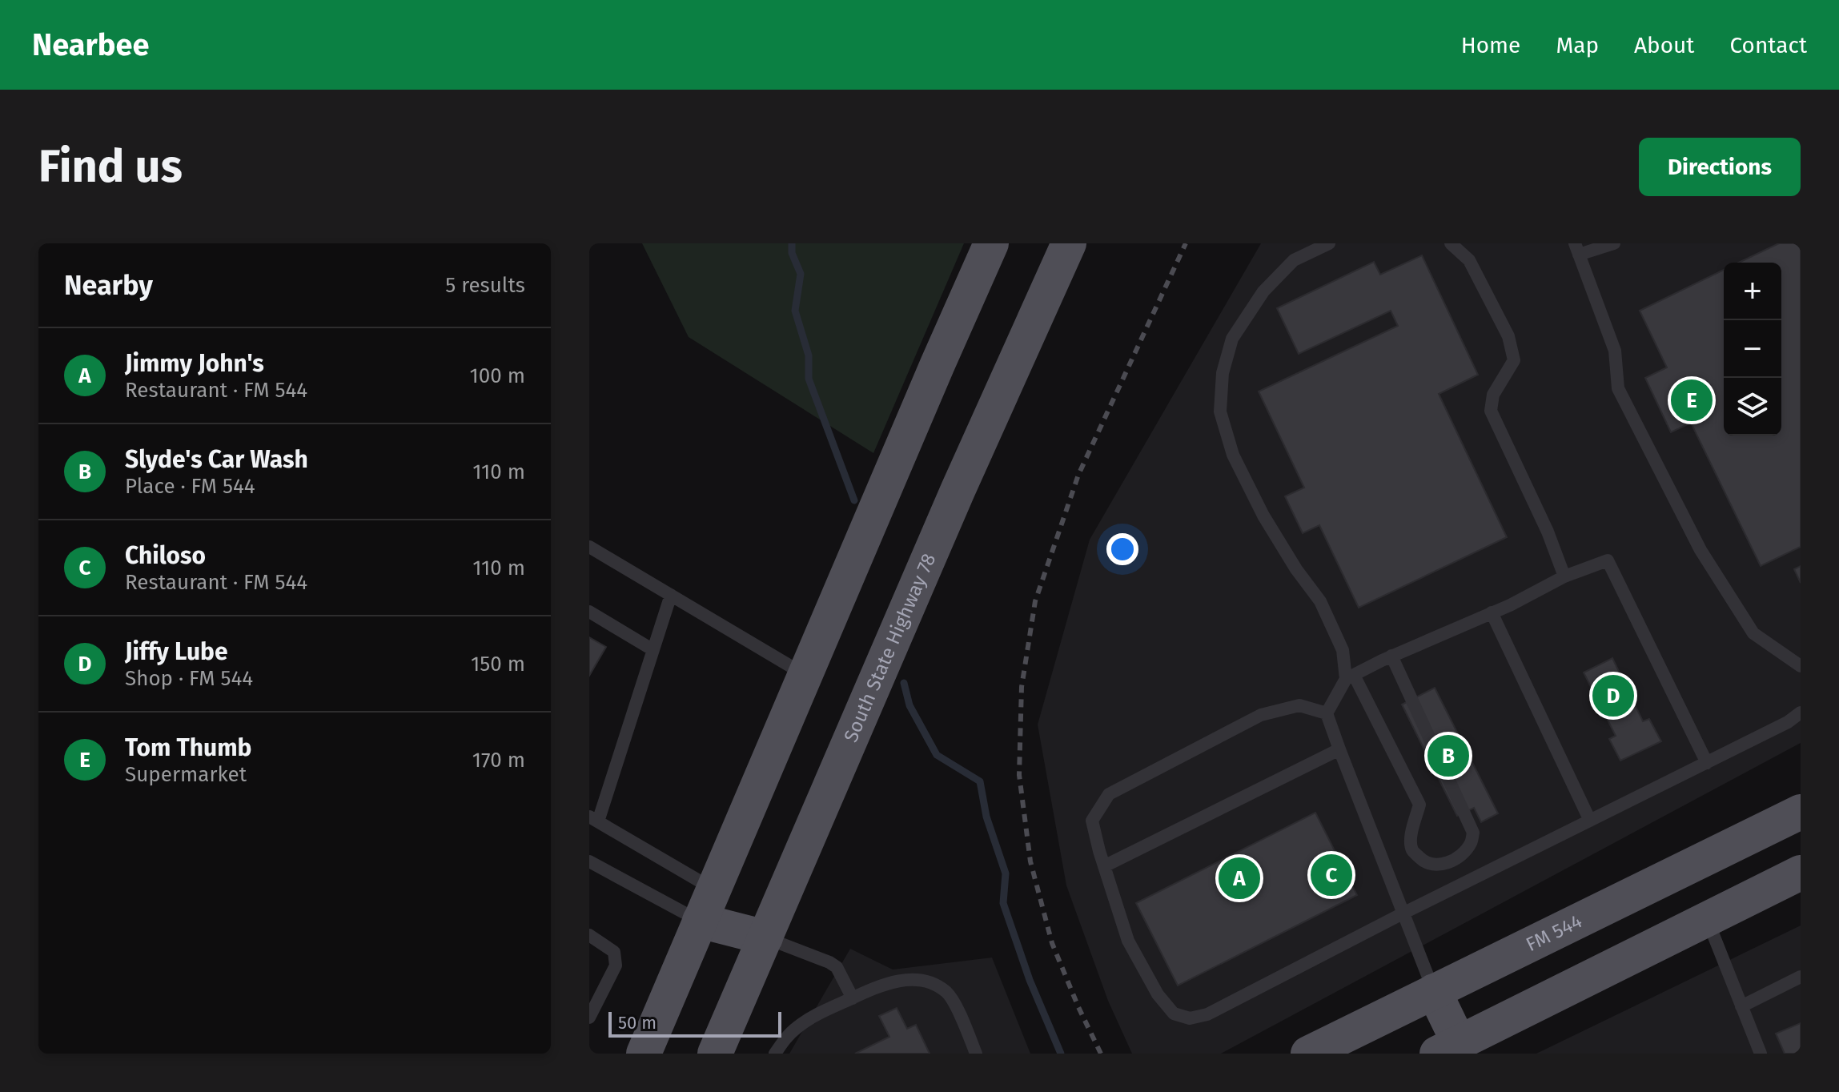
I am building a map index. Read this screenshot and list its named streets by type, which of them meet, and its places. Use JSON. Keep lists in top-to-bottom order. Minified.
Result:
{"streets":{"main road":["South State Highway 78","FM 544"]},"scale_bar":"50 m","page":{"header":"Nearbee","nav":["Home","Map","About","Contact"],"buttons":"Directions","title":"Find us","heading":["Nearby","5 results"],"map_buttons":["+","−"],"list":[{"mark":"A","name":"Jimmy John's","note":"Restaurant · FM 544","value":"100 m"},{"mark":"B","name":"Slyde's Car Wash","note":"Place · FM 544","value":"110 m"},{"mark":"C","name":"Chiloso","note":"Restaurant · FM 544","value":"110 m"},{"mark":"D","name":"Jiffy Lube","note":"Shop · FM 544","value":"150 m"},{"mark":"E","name":"Tom Thumb","note":"Supermarket","value":"170 m"}],"pins":["E","D","B","C","A"],"scale":"50 m"}}
